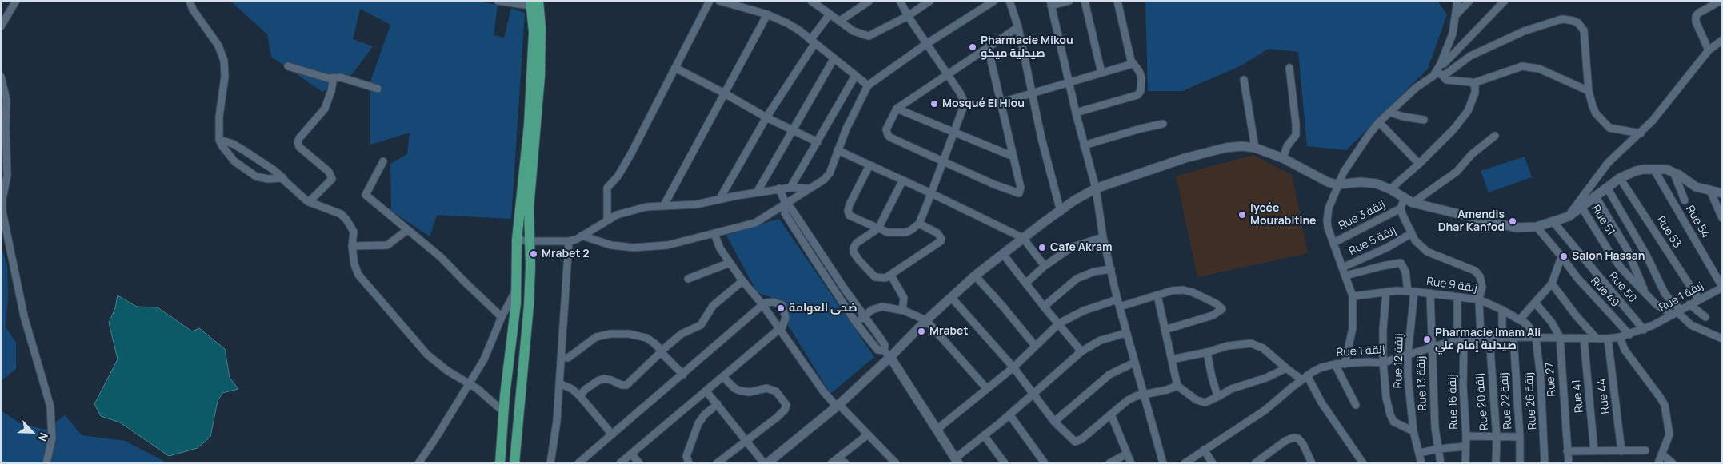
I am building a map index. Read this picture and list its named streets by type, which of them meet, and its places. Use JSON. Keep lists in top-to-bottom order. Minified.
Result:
{"streets":{"street":["Rue 3 زنقة","Rue 51","Rue 54","Rue 53","Rue 5 زنقة","Rue 9 زنقة","Rue 50","Rue 49","Rue 1 زنقة","Rue 12 زنقة","Rue 27","Rue 13 زنقة","Rue 41","Rue 44","Rue 22 زنقة","Rue 26 زنقة","Rue 16 زنقة","Rue 20 زنقة"]},"crossings":[["Rue 51","Rue 1 زنقة"],["Rue 54","Rue 1 زنقة"],["Rue 53","Rue 1 زنقة"],["Rue 9 زنقة","Rue 1 زنقة"],["Rue 9 زنقة","Rue 12 زنقة"],["Rue 9 زنقة","Rue 13 زنقة"],["Rue 9 زنقة","Rue 26 زنقة"],["Rue 9 زنقة","Rue 16 زنقة"],["Rue 50","Rue 1 زنقة"],["Rue 49","Rue 1 زنقة"],["Rue 1 زنقة","Rue 12 زنقة"],["Rue 1 زنقة","Rue 27"],["Rue 1 زنقة","Rue 13 زنقة"],["Rue 1 زنقة","Rue 41"],["Rue 1 زنقة","Rue 44"],["Rue 1 زنقة","Rue 22 زنقة"],["Rue 1 زنقة","Rue 26 زنقة"],["Rue 1 زنقة","Rue 16 زنقة"],["Rue 1 زنقة","Rue 20 زنقة"]],"places":["Pharmacie Mikou صيدلية ميكو","Mosqué El Hlou","lycée Mourabitine","Amendis Dhar Kanfod","Cafe Akram","Mrabet 2","Salon Hassan","ضحى العوامة","Mrabet","Pharmacie Imam Ali صيدلية إمام علي"],"north":"bottom right"}
